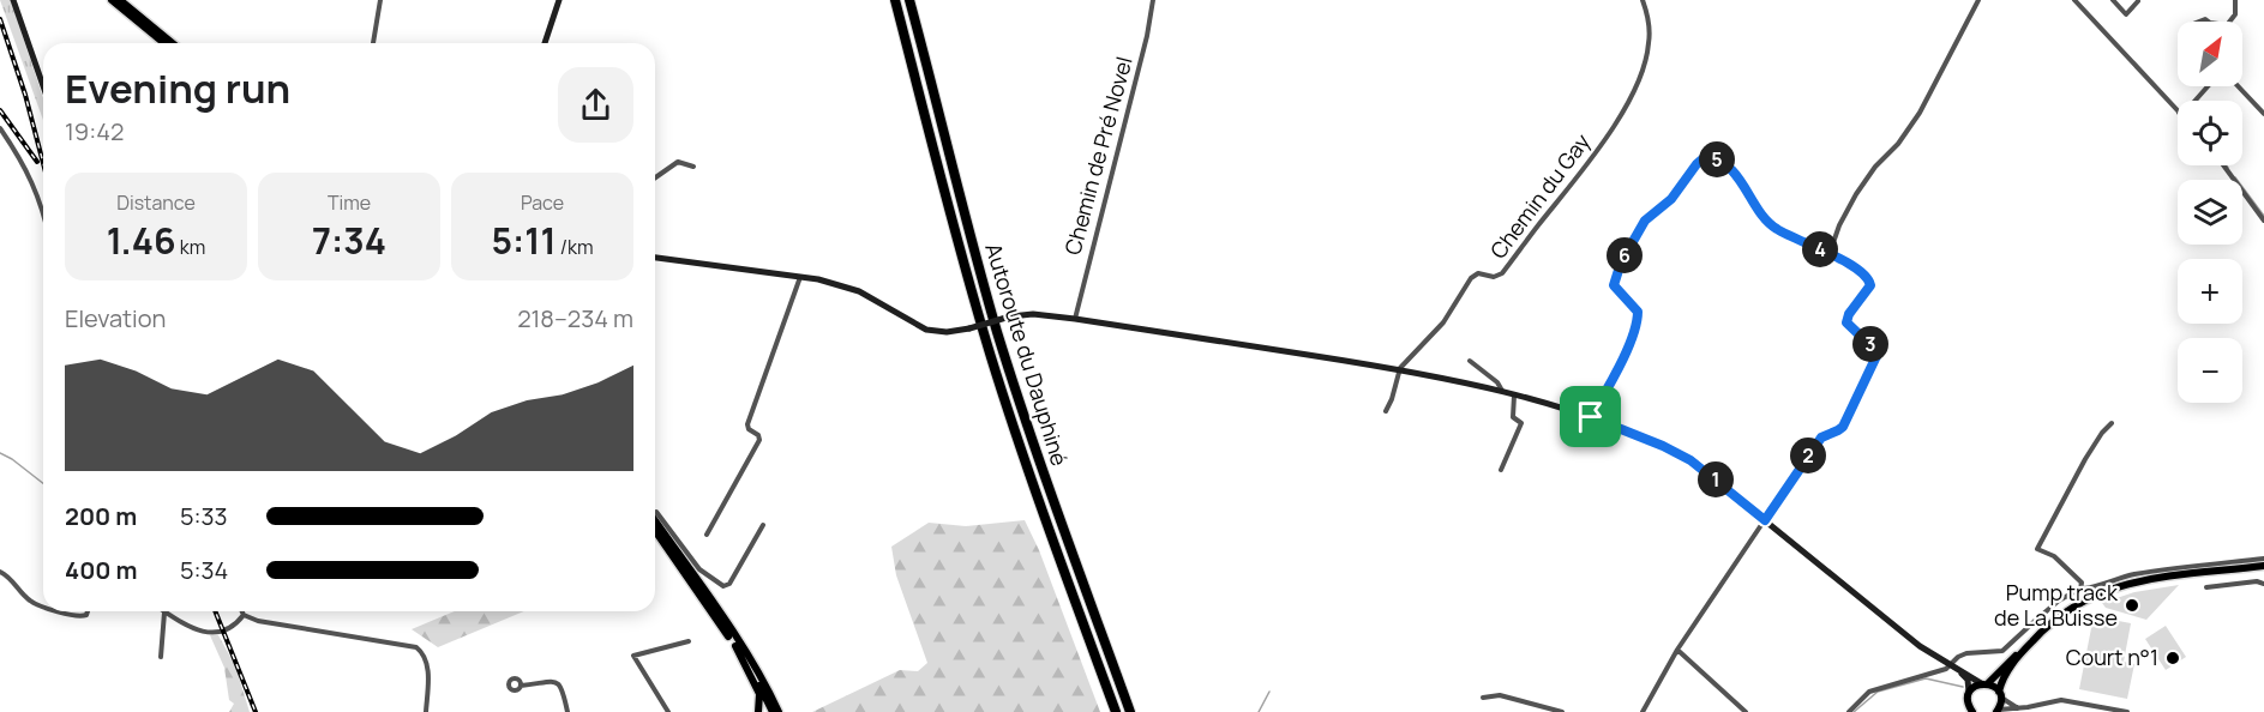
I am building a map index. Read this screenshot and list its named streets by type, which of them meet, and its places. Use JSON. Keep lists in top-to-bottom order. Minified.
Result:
{"streets":{"highway":["Autoroute du Dauphiné"],"street":["Chemin de Pré Novel","Chemin du Gay"]},"places":["Pump track de La Buisse","Court n°1"],"north":"top right","page":{"map_buttons":["+","−"],"heading":["Evening run","19:42"],"pins":["5","4","6","3","2","1"],"stats":[["Distance","1.46 km"],["Time","7:34"],["Pace","5:11 /km"]],"chart":["Elevation","218–234 m"],"list":[{"name":"200 m","note":"5:33"},{"name":"400 m","note":"5:34"}]}}
